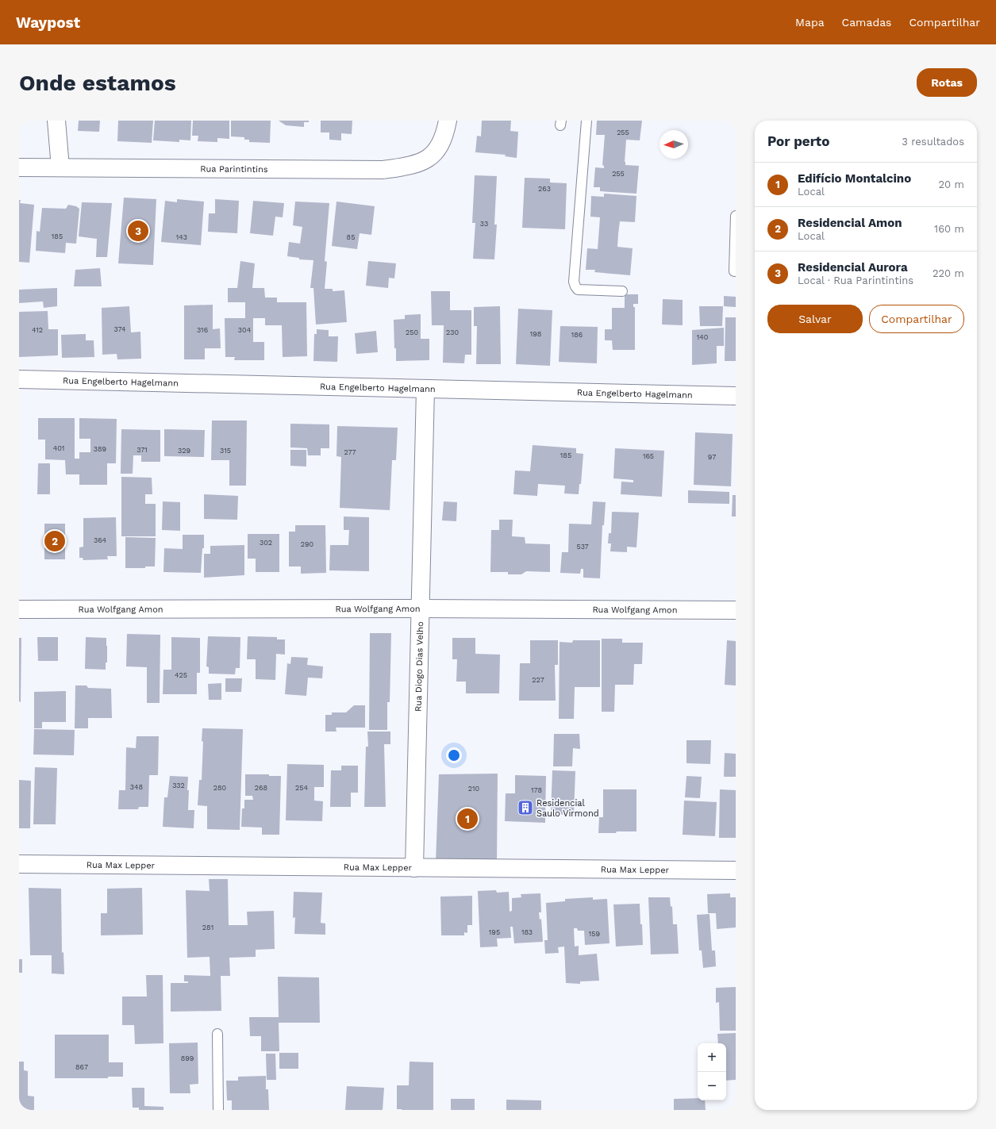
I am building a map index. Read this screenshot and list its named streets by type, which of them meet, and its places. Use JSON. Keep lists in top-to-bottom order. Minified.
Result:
{"streets":{"street":["Rua Parintintins","Rua Engelberto Hagelmann","Rua Wolfgang Amon","Rua Diogo Dias Velho","Rua Max Lepper"]},"crossings":[["Rua Engelberto Hagelmann","Rua Diogo Dias Velho"],["Rua Wolfgang Amon","Rua Diogo Dias Velho"],["Rua Diogo Dias Velho","Rua Max Lepper"]],"places":{"building":["Residencial Saulo Virmond"]},"house_numbers":["255","255","263","33","185","143","85","374","412","316","304","250","230","198","186","140","401","389","371","329","315","277","185","165","97","364","302","290","537","425","227","332","348","280","268","254","210","178","281","195","183","159","899","867"],"north":"left","page":{"header":"Waypost","nav":["Mapa","Camadas","Compartilhar"],"buttons":["Rotas",["Salvar","Compartilhar"]],"title":"Onde estamos","heading":["Por perto","3 resultados"],"list":[{"mark":"1","name":"Edifício Montalcino","note":"Local","value":"20 m"},{"mark":"2","name":"Residencial Amon","note":"Local","value":"160 m"},{"mark":"3","name":"Residencial Aurora","note":"Local · Rua Parintintins","value":"220 m"}],"pins":["3","2","1"],"map_buttons":["+","−"]}}
